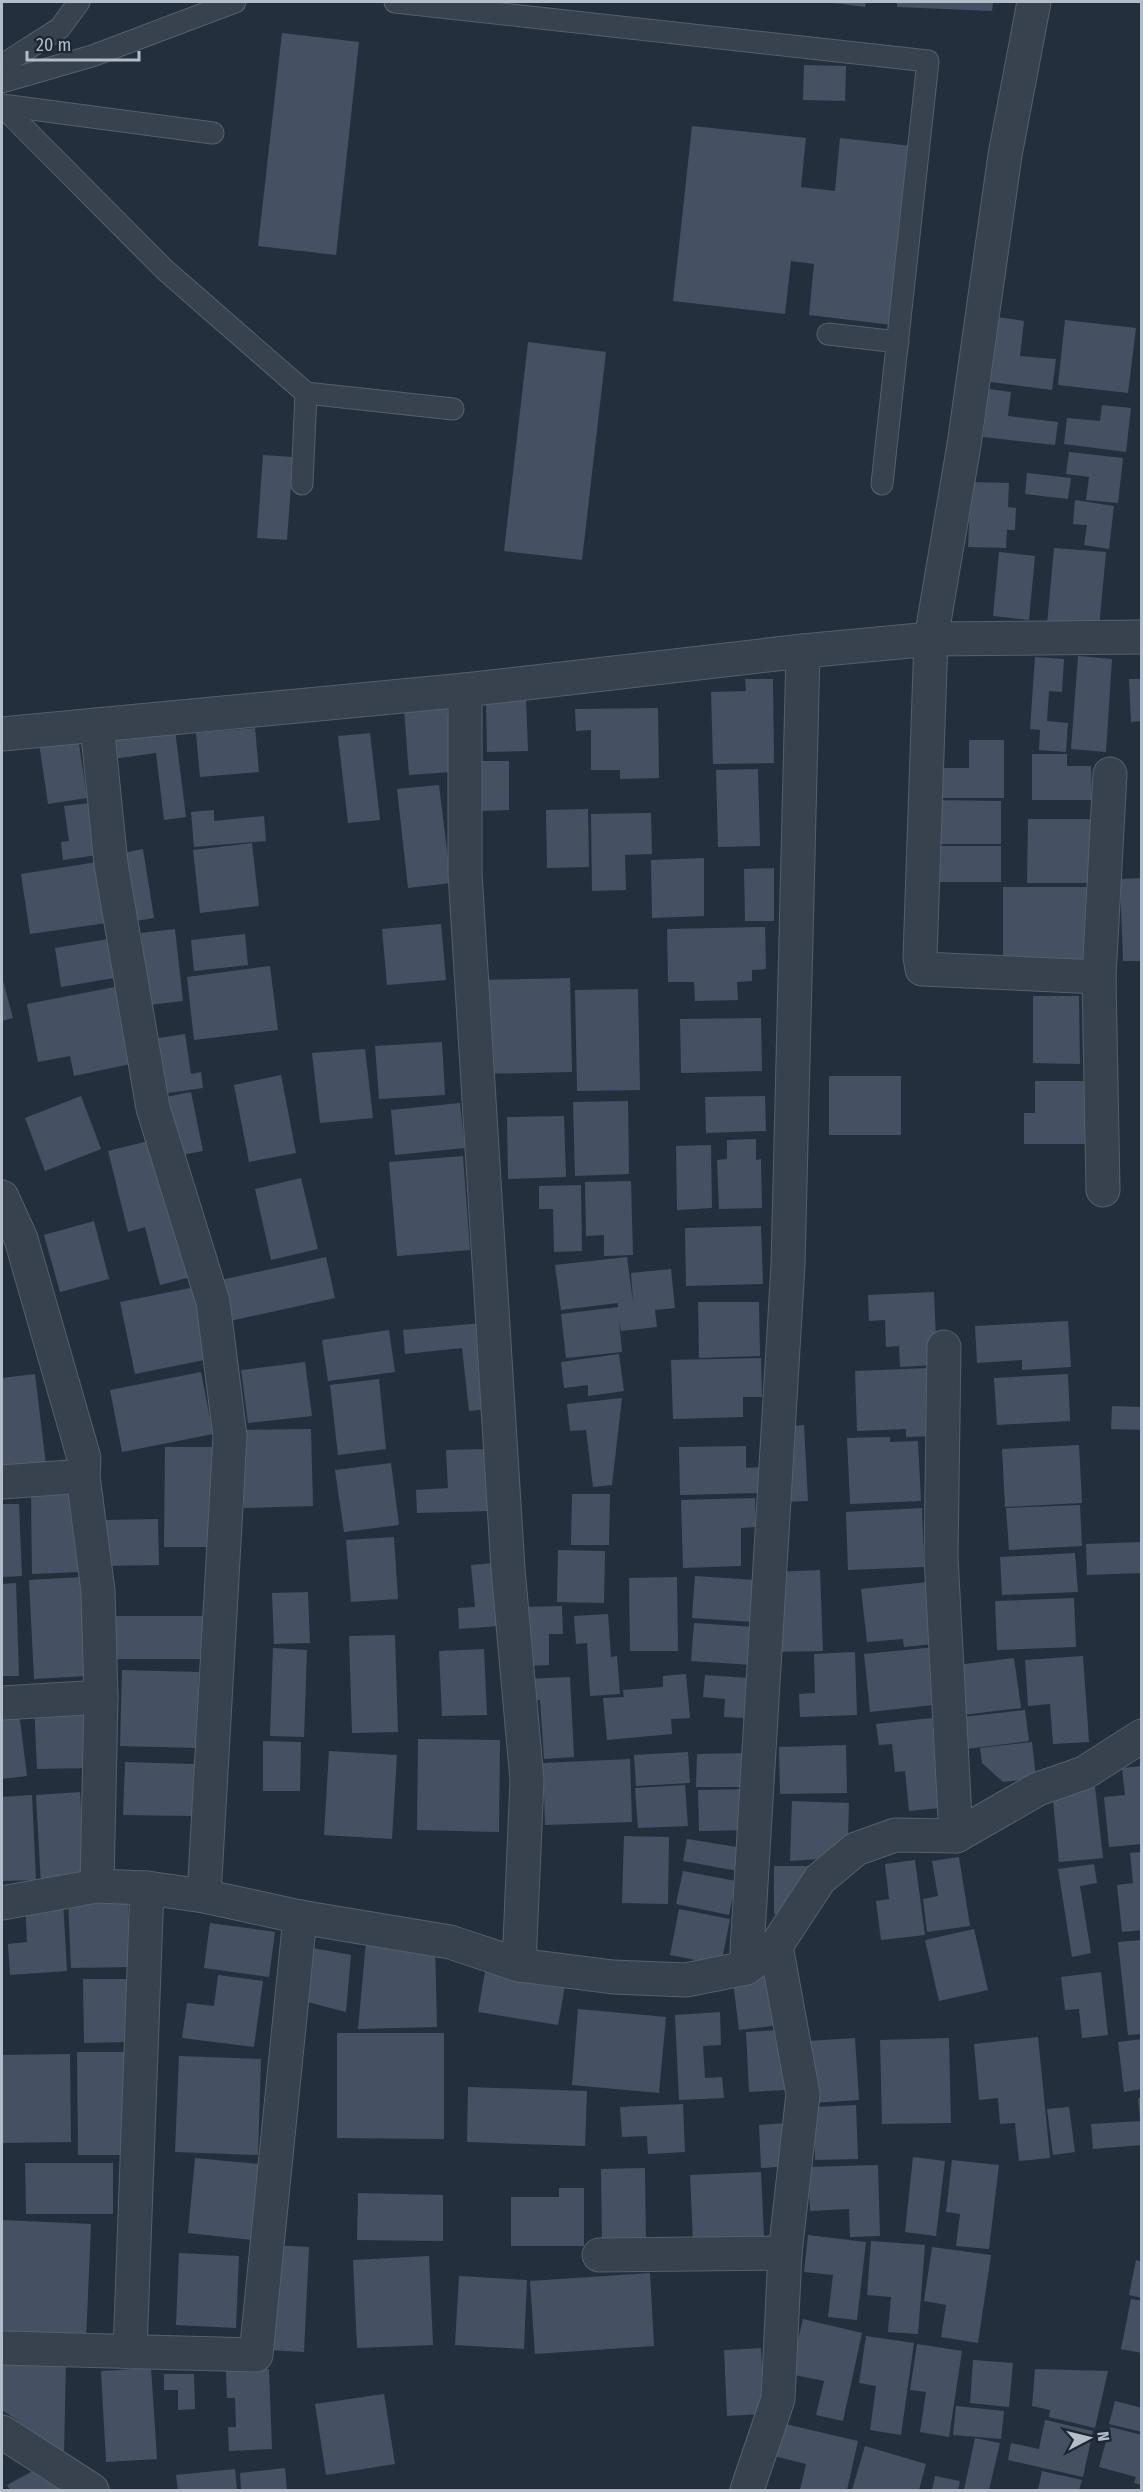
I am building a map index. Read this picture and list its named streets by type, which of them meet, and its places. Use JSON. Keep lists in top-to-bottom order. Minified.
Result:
{"scale_bar":"20 m","north":"right"}
